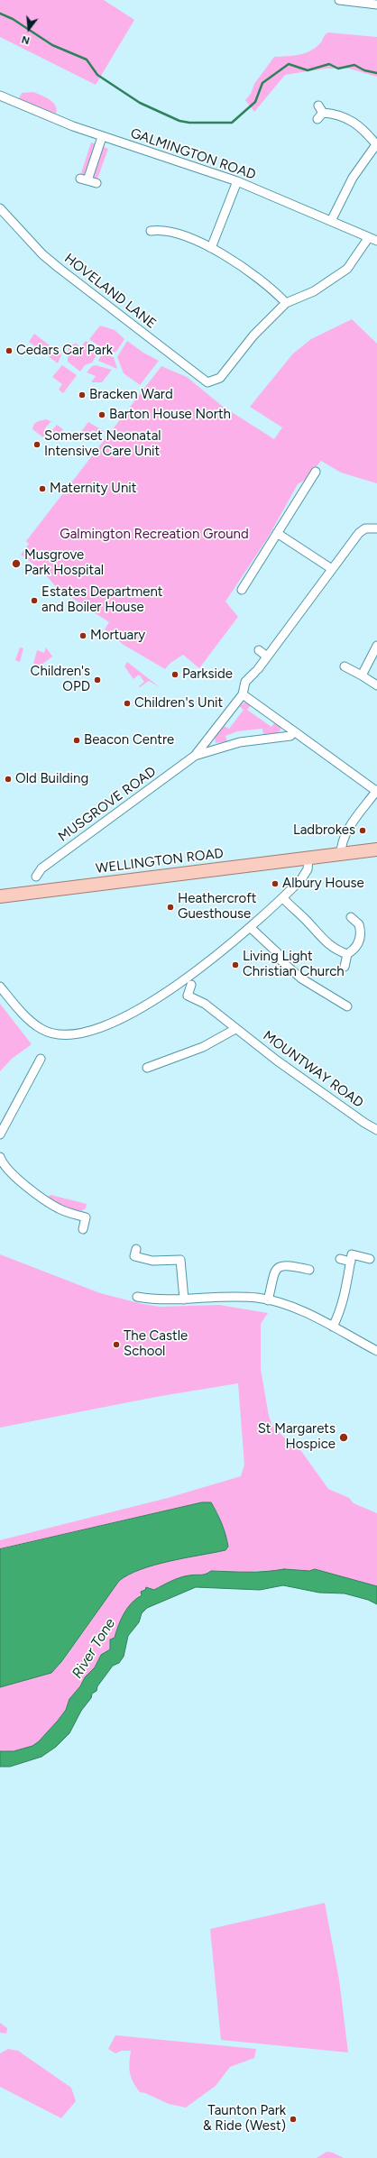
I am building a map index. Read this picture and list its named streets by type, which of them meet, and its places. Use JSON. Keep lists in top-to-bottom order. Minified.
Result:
{"streets":{"main road":["WELLINGTON ROAD"],"street":["GALMINGTON ROAD","HOVELAND LANE","MUSGROVE ROAD","MOUNTWAY ROAD"]},"water":["River Tone"],"parks":["Galmington Recreation Ground"],"places":["Cedars Car Park","Bracken Ward","Barton House North","Somerset Neonatal Intensive Care Unit","Maternity Unit","Musgrove Park Hospital","Estates Department and Boiler House","Mortuary","Parkside","Children's OPD","Children's Unit","Beacon Centre","Old Building","Ladbrokes","Albury House","Heathercroft Guesthouse","Living Light Christian Church","The Castle School","St Margarets Hospice","Taunton Park & Ride (West)"],"north":"bottom"}
